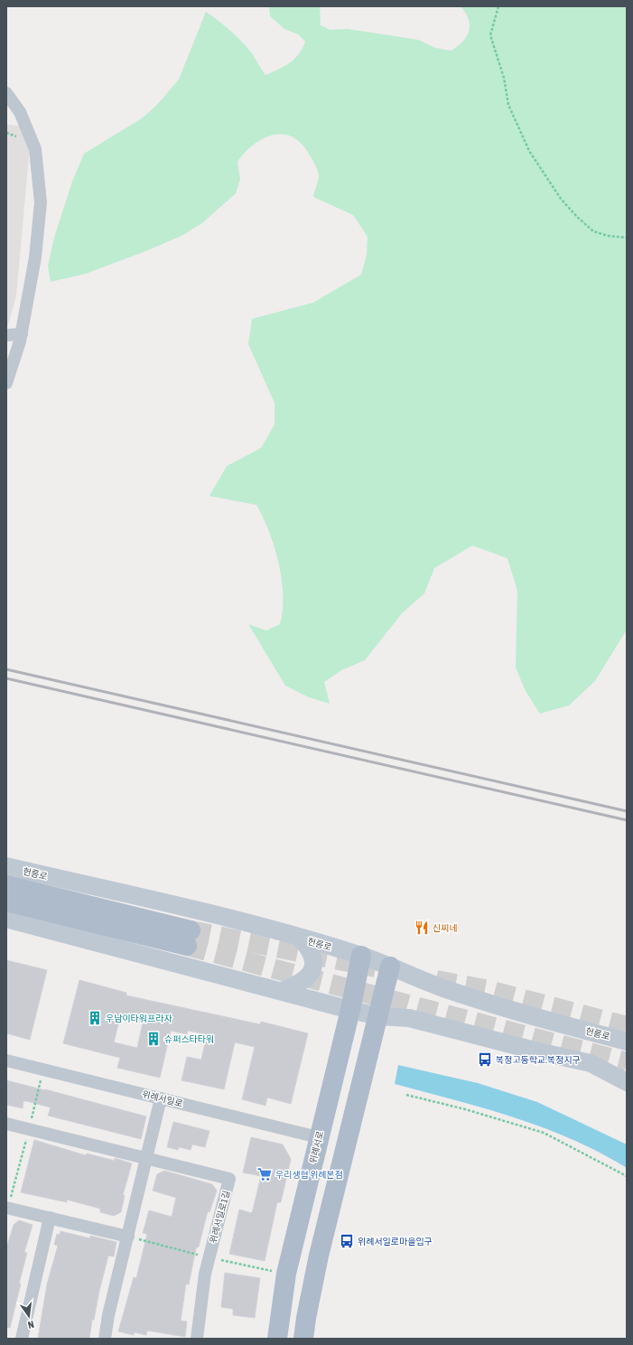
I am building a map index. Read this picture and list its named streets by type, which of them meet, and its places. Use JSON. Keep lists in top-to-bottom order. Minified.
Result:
{"streets":{"main road":["헌릉로","위례서로"],"street":["위례서일로","위례서일로1길"]},"crossings":[["헌릉로","위례서로"],["위례서일로","위례서로"]],"places":{"restaurant":["신찌네"],"building":["우남이타워프라자","슈퍼스타타워"],"bus stop":["복정고등학교.복정지구","위례서일로마을입구"],"supermarket":["우리생협 위례본점"]},"north":"bottom"}
